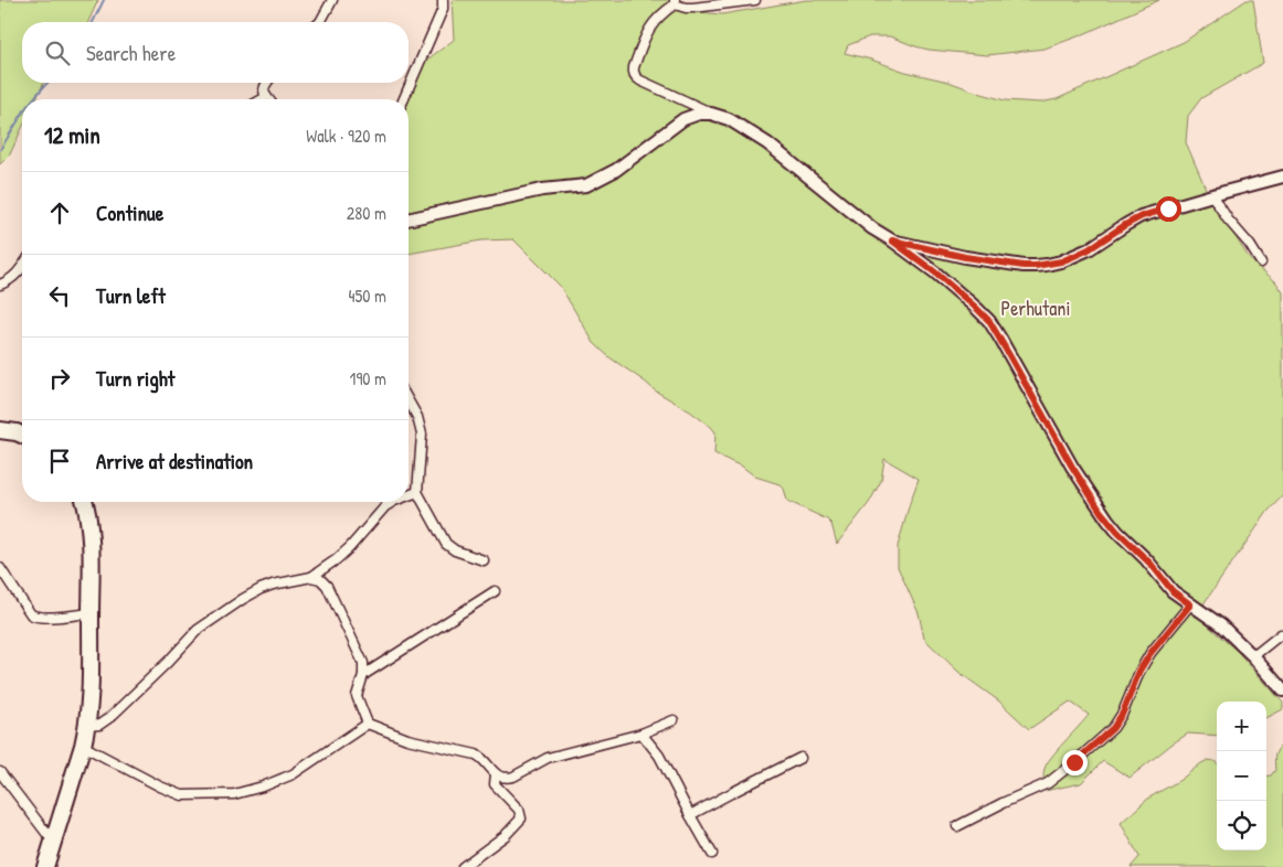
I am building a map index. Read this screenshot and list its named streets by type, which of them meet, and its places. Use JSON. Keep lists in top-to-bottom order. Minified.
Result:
{"parks":["Perhutani"],"page":{"search":"Search here","heading":["12 min","Walk · 920 m"],"list":[["Continue","280 m"],["Turn left","450 m"],["Turn right","190 m"],"Arrive at destination"],"map_buttons":["+","−"]}}
